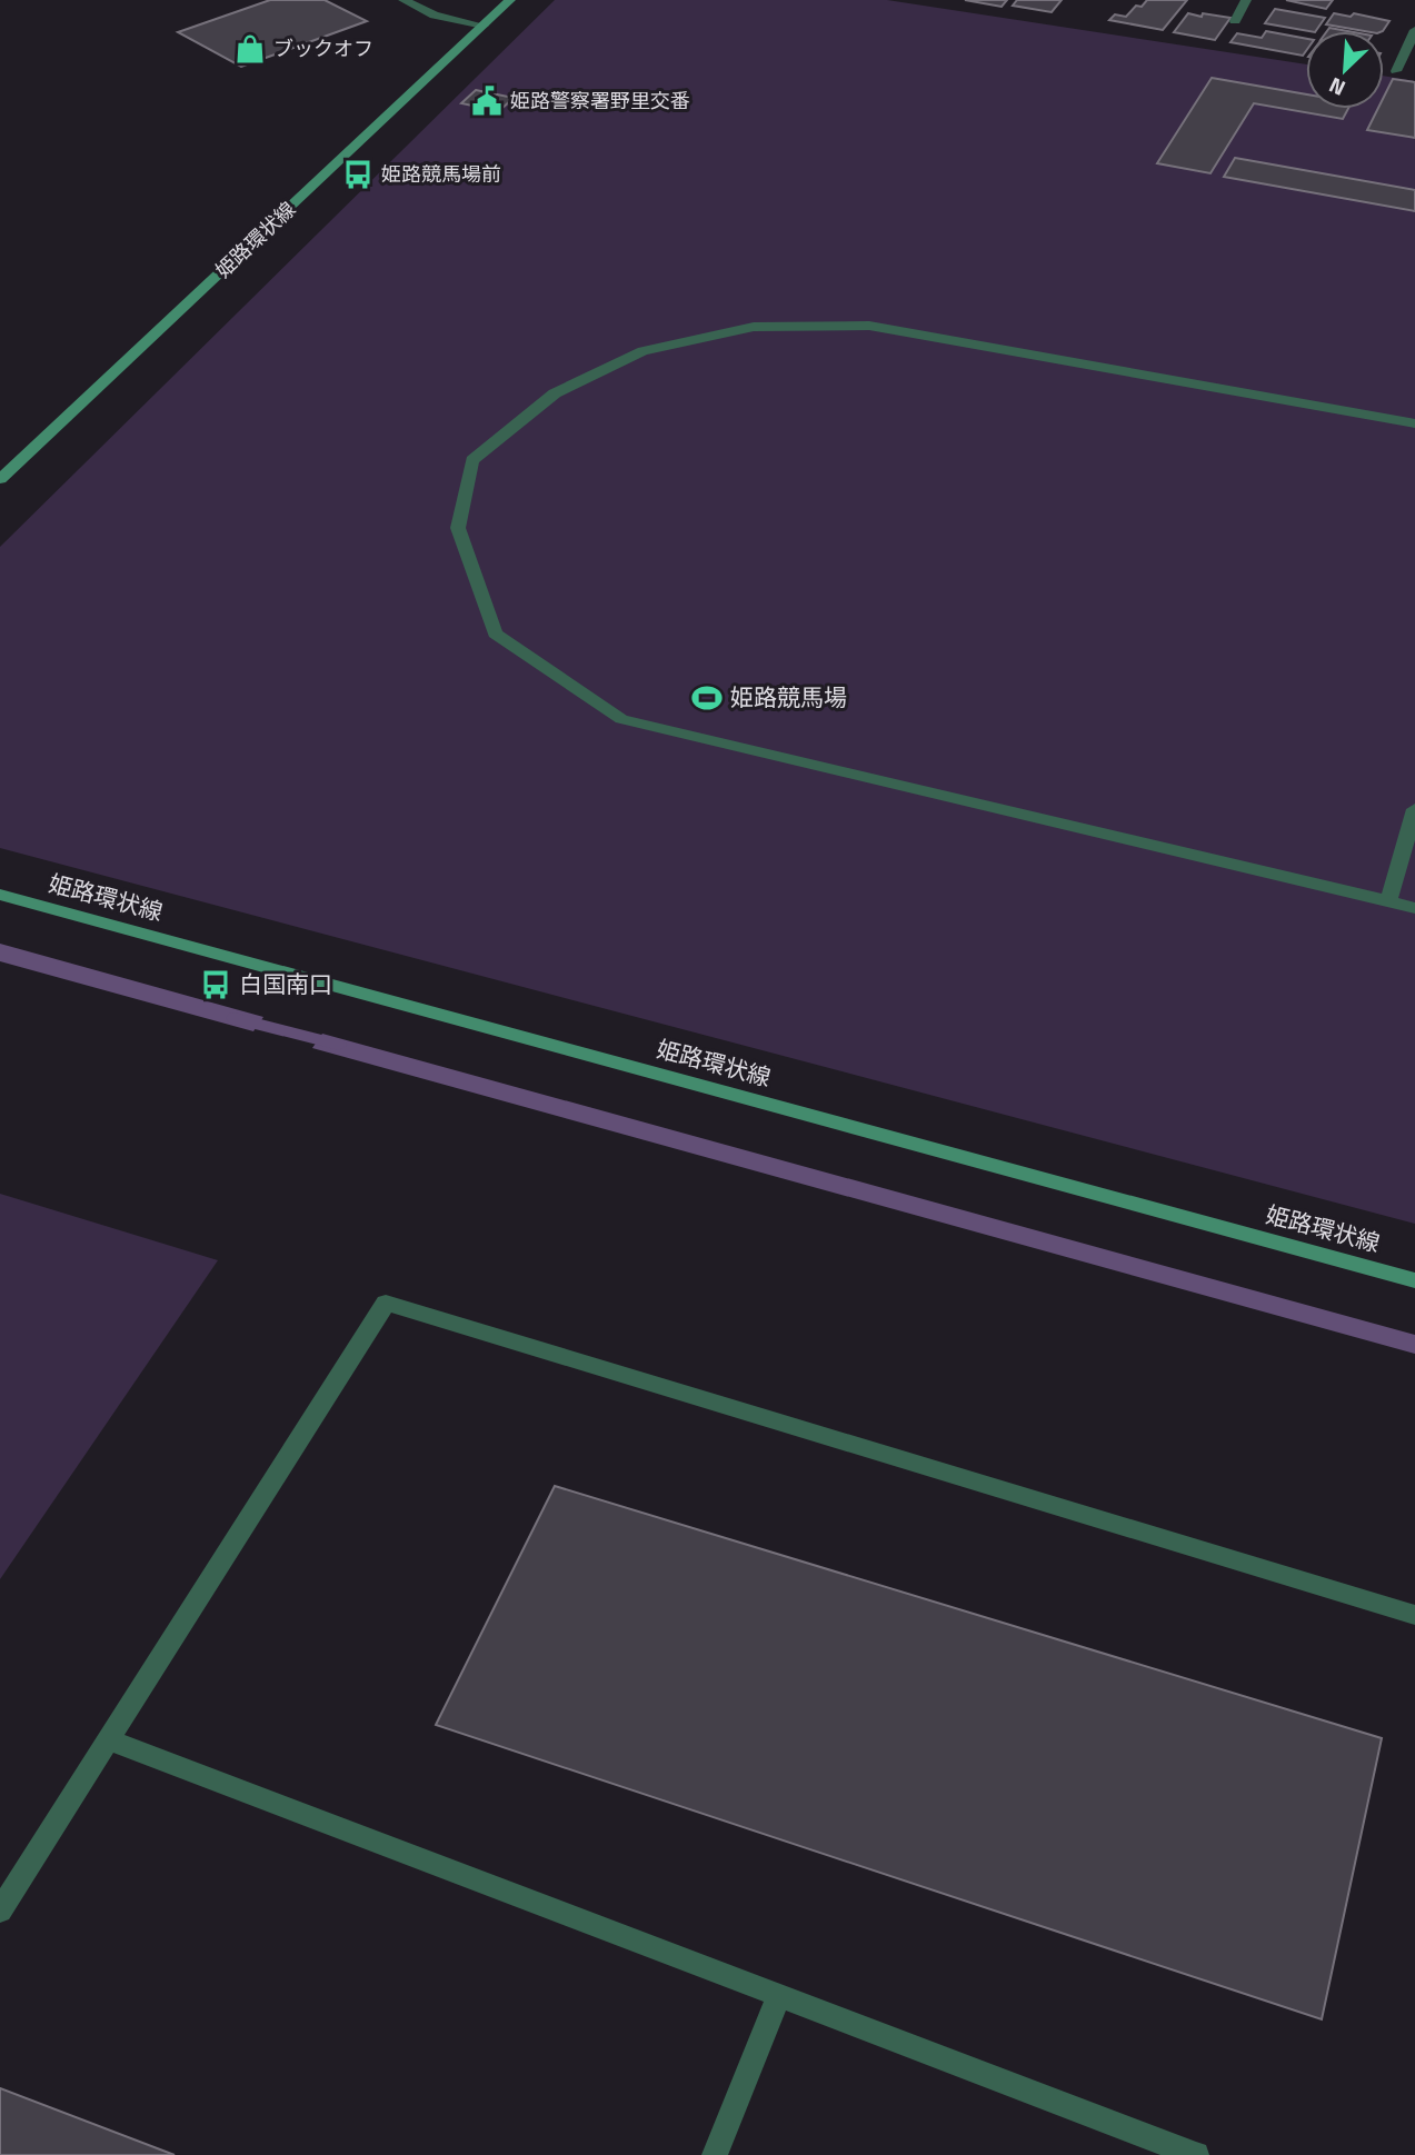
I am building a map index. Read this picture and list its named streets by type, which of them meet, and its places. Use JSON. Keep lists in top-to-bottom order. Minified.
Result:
{"streets":{"main road":["姫路環状線"]},"places":{"shop":["ブックオフ"],"public building":["姫路警察署野里交番"],"bus stop":["姫路競馬場前","白国南口"],"sports":["姫路競馬場"]},"north":"bottom left"}
